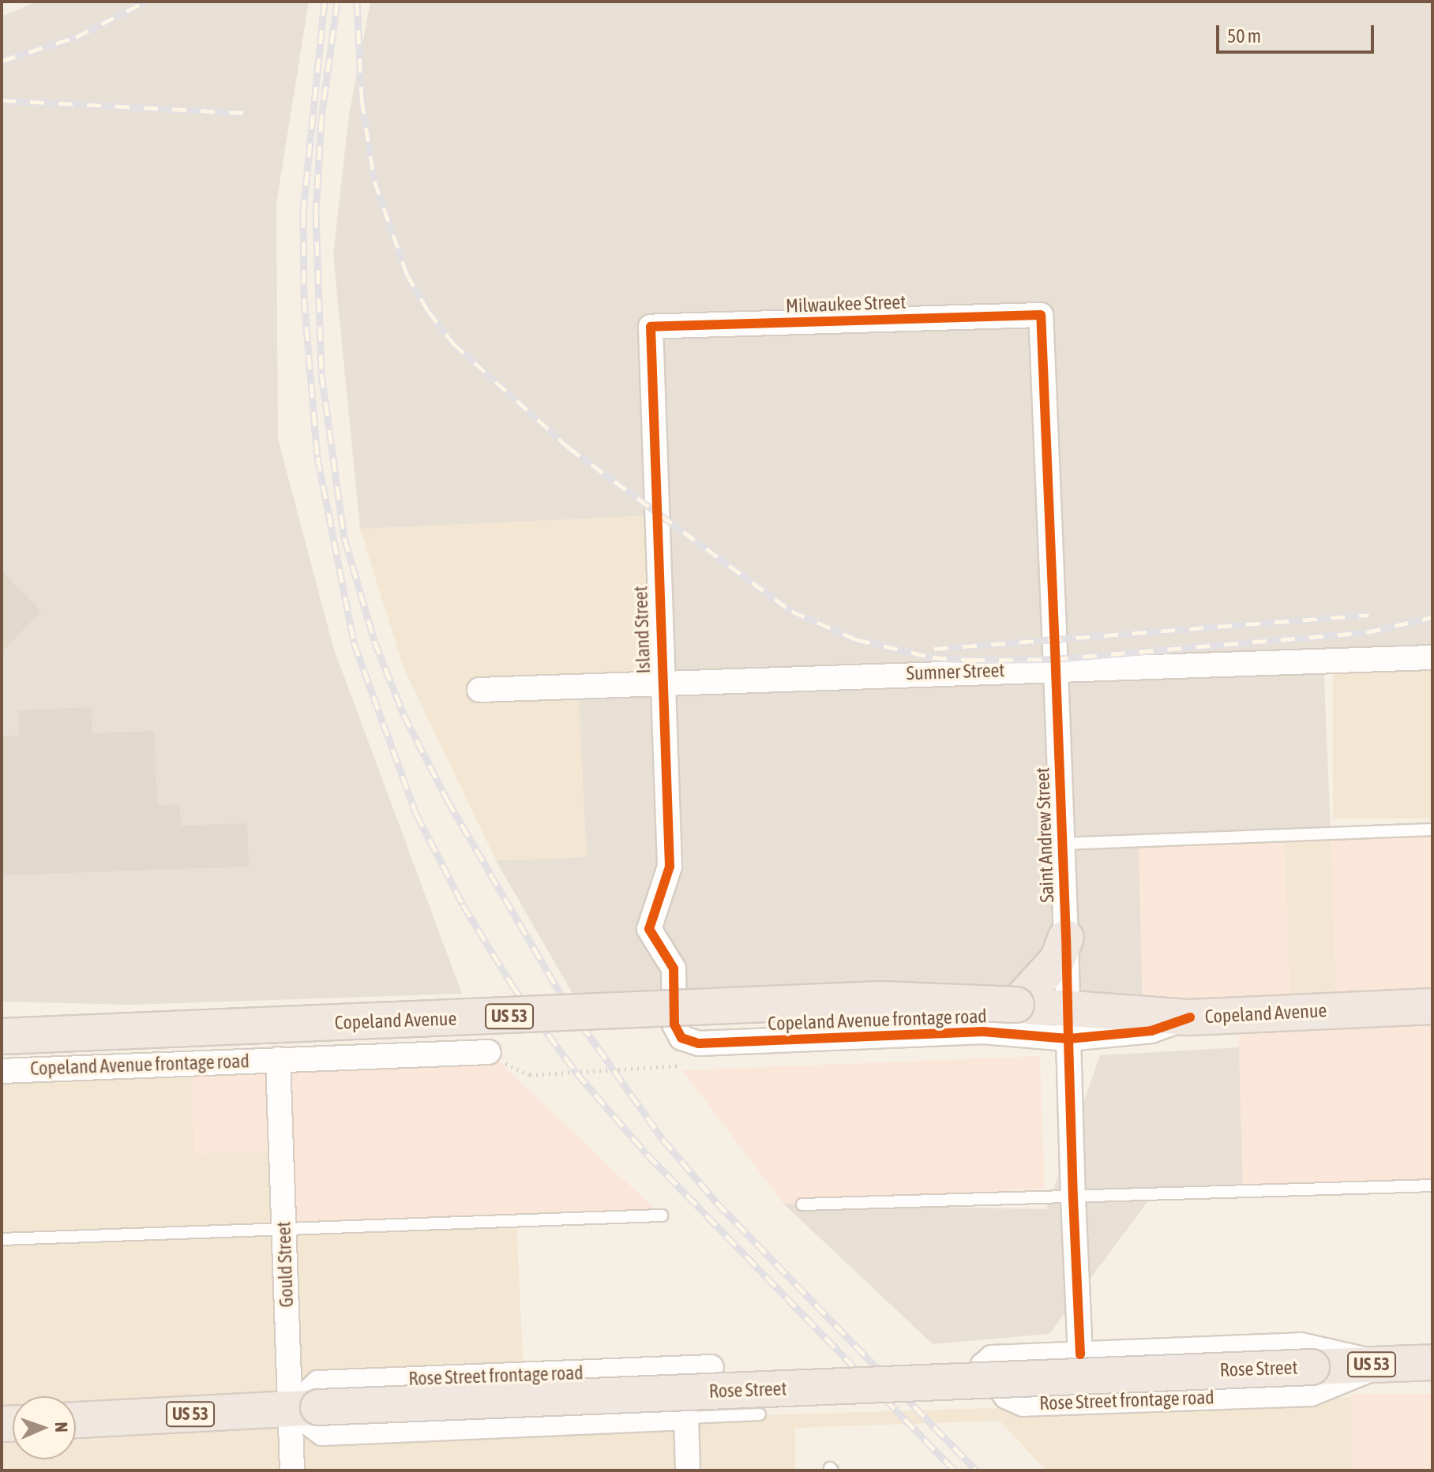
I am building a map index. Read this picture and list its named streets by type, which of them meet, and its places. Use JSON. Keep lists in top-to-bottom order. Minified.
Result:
{"streets":{"highway":["Copeland Avenue","US 53","Rose Street"],"street":["Milwaukee Street","Island Street","Sumner Street","Saint Andrew Street","Copeland Avenue frontage road","Gould Street","Rose Street frontage road"]},"crossings":[["Milwaukee Street","Island Street"],["Milwaukee Street","Saint Andrew Street"],["Island Street","Sumner Street"],["Island Street","Copeland Avenue frontage road"],["Sumner Street","Saint Andrew Street"],["Saint Andrew Street","Copeland Avenue"],["Saint Andrew Street","Copeland Avenue frontage road"],["Saint Andrew Street","Rose Street frontage road"],["Copeland Avenue","Copeland Avenue frontage road"],["Copeland Avenue frontage road","Gould Street"],["Gould Street","Rose Street"],["Gould Street","Rose Street frontage road"],["Rose Street","Rose Street frontage road"]],"scale_bar":"50 m","north":"right"}
